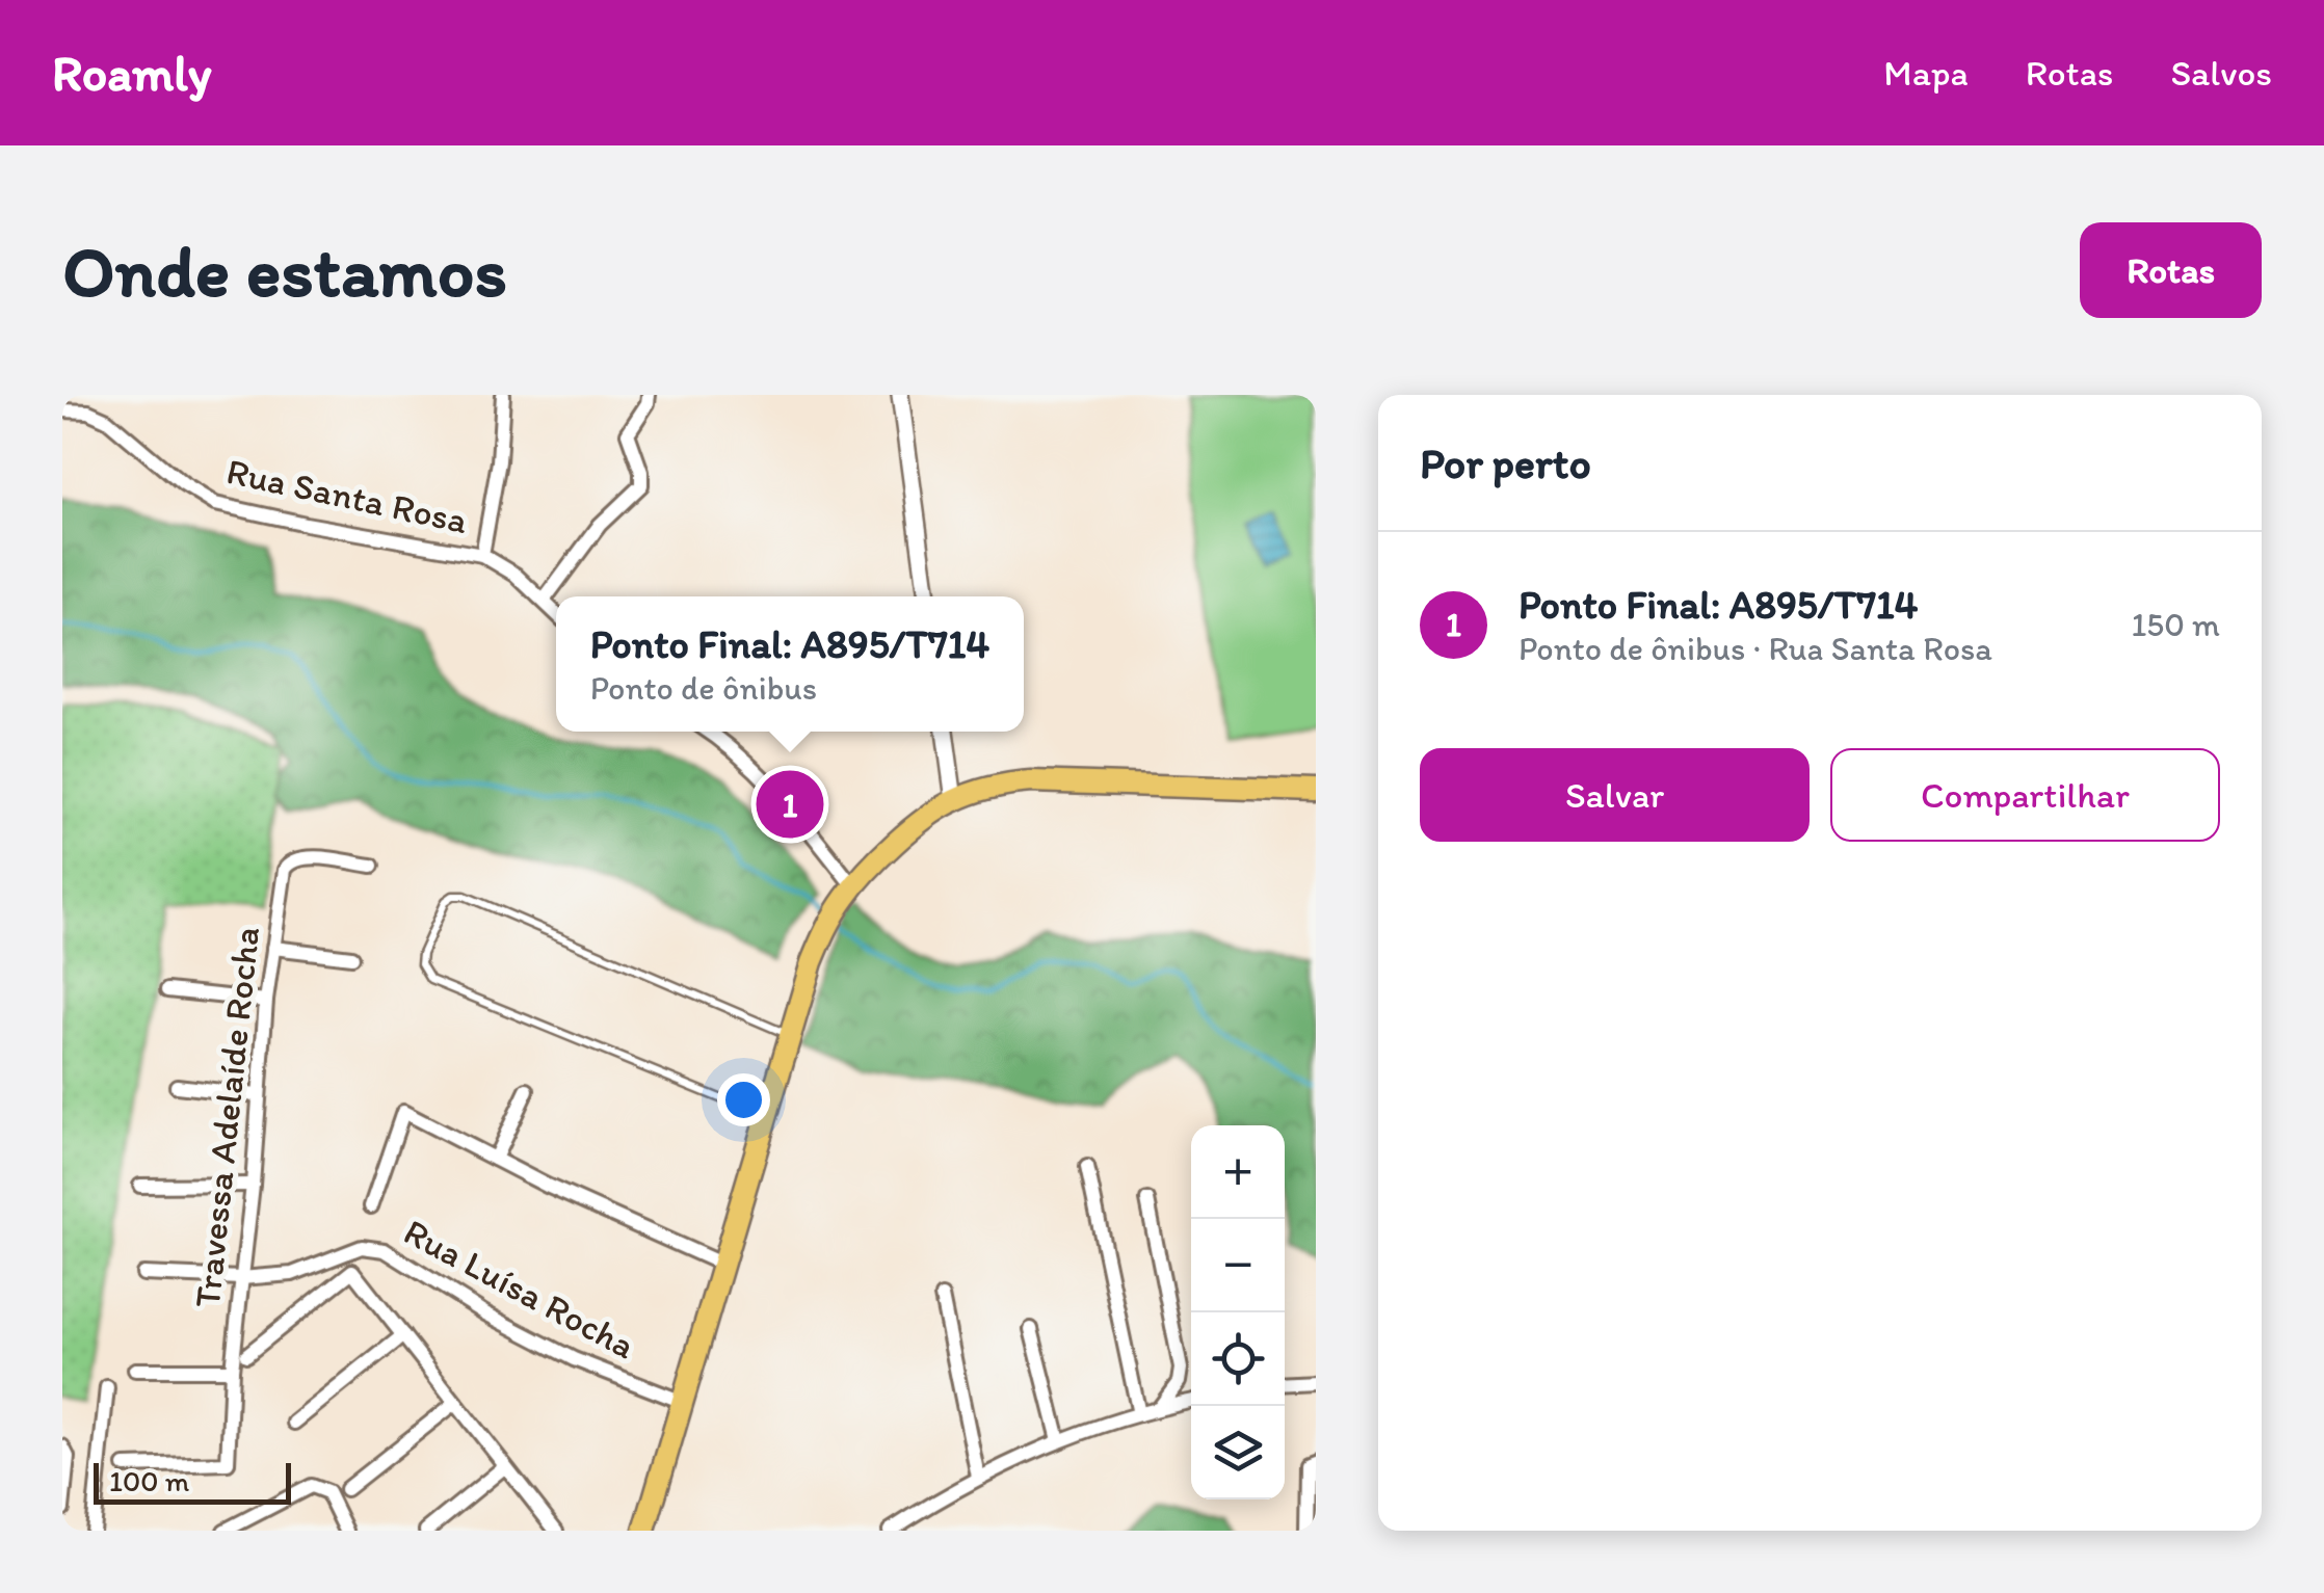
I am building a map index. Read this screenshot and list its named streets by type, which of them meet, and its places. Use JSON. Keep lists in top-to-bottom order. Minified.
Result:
{"streets":{"street":["Rua Santa Rosa","Travessa Adelaíde Rocha","Rua Luísa Rocha"]},"crossings":[["Travessa Adelaíde Rocha","Rua Luísa Rocha"]],"scale_bar":"100 m","page":{"header":"Roamly","nav":["Mapa","Rotas","Salvos"],"buttons":["Rotas",["Salvar","Compartilhar"]],"title":"Onde estamos","heading":"Por perto","list":[{"mark":"1","name":"Ponto Final: A895/T714","note":"Ponto de ônibus · Rua Santa Rosa","value":"150 m"}],"popup":["Ponto Final: A895/T714","Ponto de ônibus"],"pins":"1","map_buttons":["+","−"],"scale":"100 m"}}
